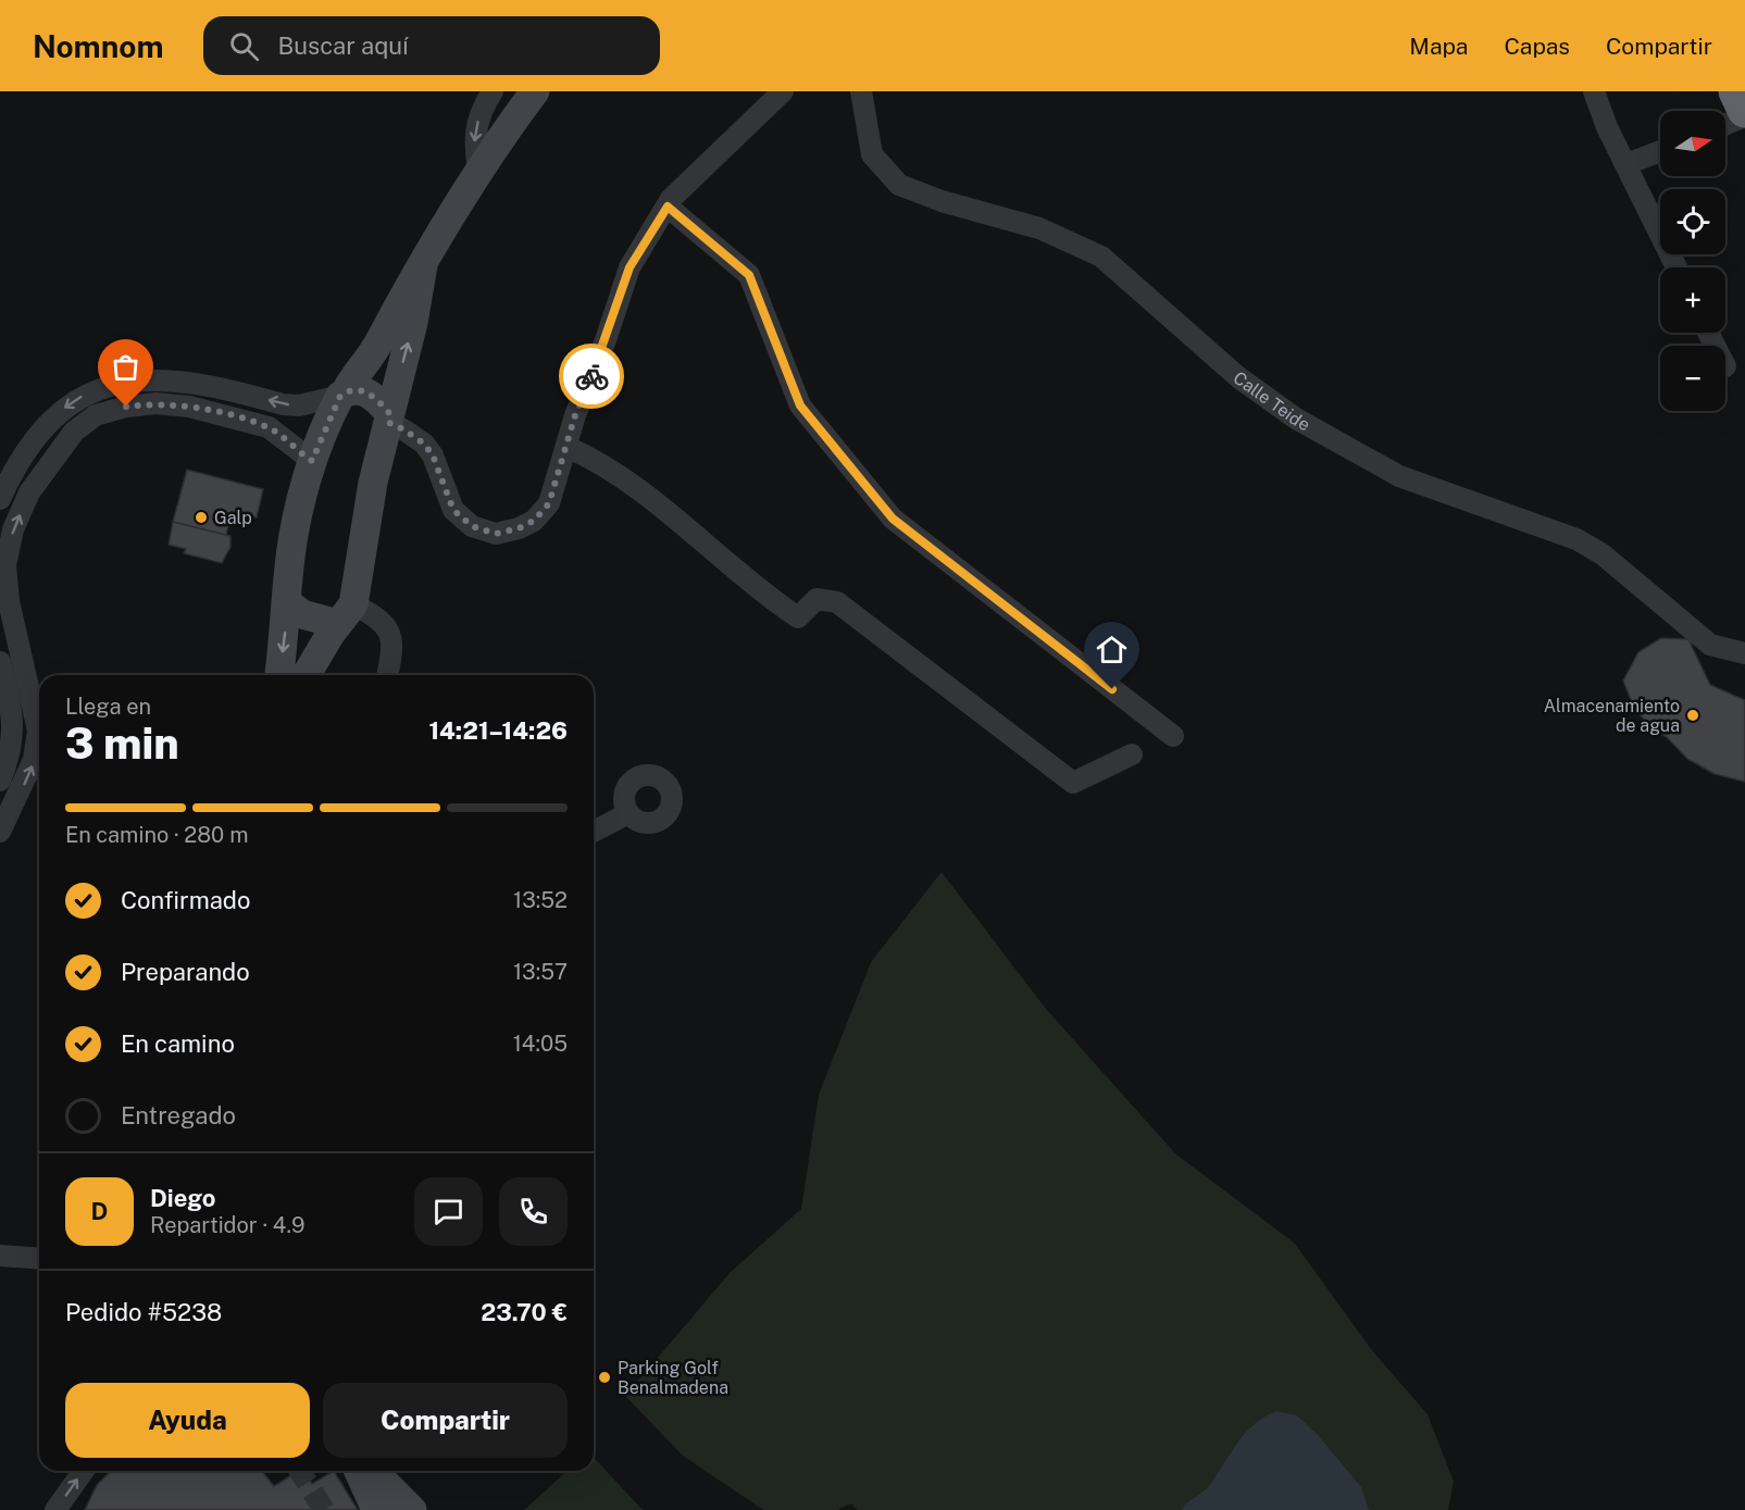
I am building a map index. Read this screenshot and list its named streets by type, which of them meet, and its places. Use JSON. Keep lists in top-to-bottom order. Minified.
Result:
{"streets":{"street":["Calle Teide"]},"places":["Galp","Almacenamiento de agua","Parking Golf Benalmadena"],"north":"right","page":{"header":"Nomnom","search":"Buscar aquí","nav":["Mapa","Capas","Compartir"],"map_buttons":["+","−"],"heading":["3 min","Llega en","14:21–14:26"],"panel":["Diego","Repartidor · 4.9","Pedido #5238","23.70 €"],"bar":"En camino · 280 m","list":[["Confirmado","13:52"],["Preparando","13:57"],["En camino","14:05"],"Entregado"],"round":"D","buttons":["Ayuda","Compartir"]}}
